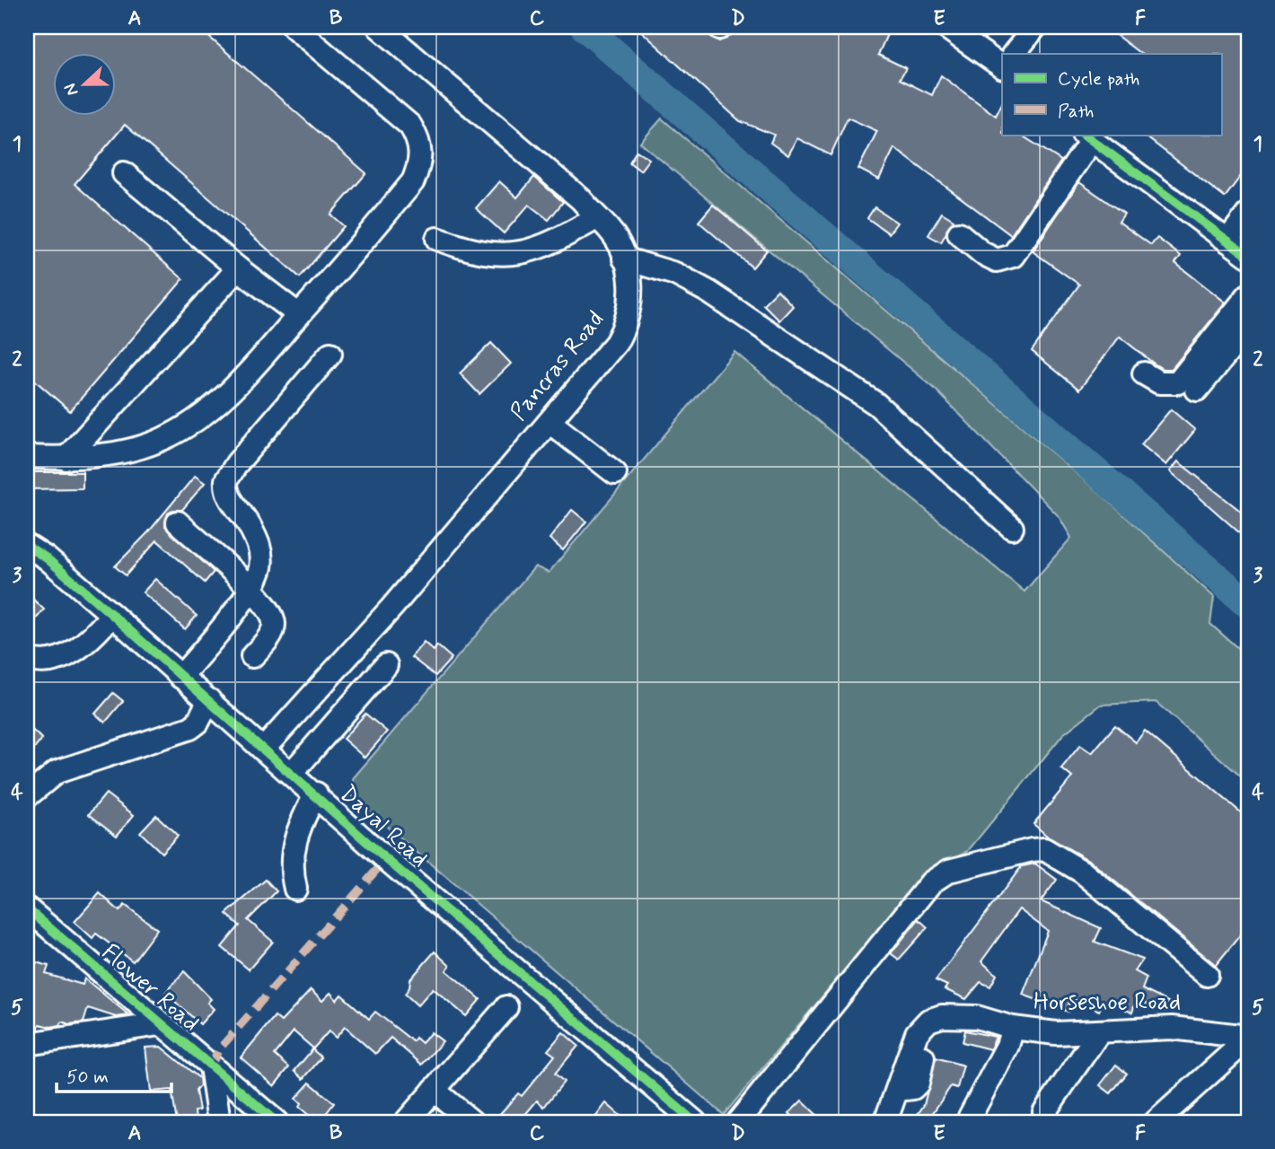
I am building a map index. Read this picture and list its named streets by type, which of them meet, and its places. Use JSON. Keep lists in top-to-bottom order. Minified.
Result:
{"streets":{"street":["Pancras Road","Dayal Road","Flower Road","Horseshoe Road"]},"crossings":[["Pancras Road","Dayal Road"]],"legend":["Cycle path","Path"],"scale_bar":"50 m","north":"left","grid":{"columns":["A","B","C","D","E","F"],"rows":["1","2","3","4","5"]}}
